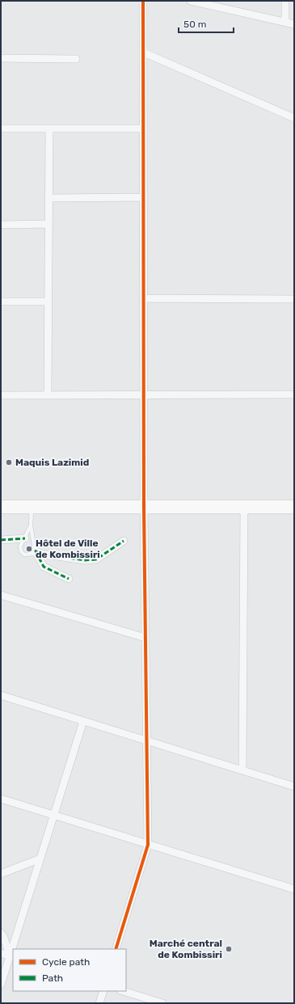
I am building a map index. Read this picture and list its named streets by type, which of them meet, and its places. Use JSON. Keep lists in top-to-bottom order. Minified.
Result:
{"places":["Maquis Lazimid","Hôtel de Ville de Kombissiri","Marché central de Kombissiri"],"legend":["Cycle path","Path"],"scale_bar":"50 m"}
